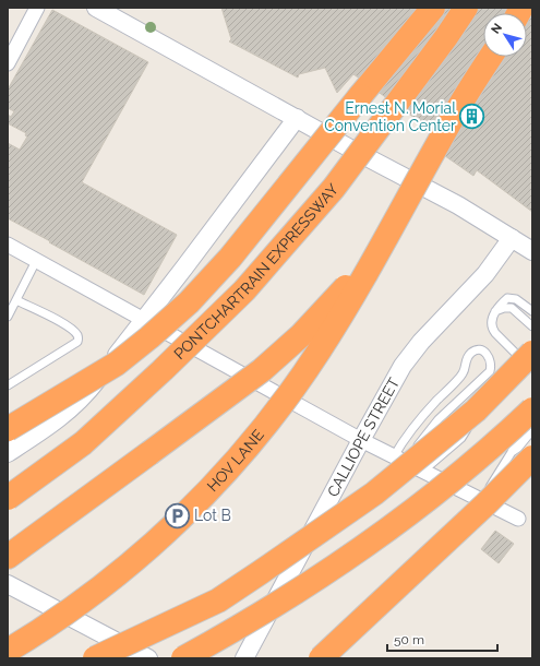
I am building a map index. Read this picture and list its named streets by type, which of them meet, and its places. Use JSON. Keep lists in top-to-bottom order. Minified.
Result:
{"streets":{"highway":["PONTCHARTRAIN EXPRESSWAY","HOV LANE"],"street":["CALLIOPE STREET"]},"places":{"building":["Ernest N. Morial Convention Center"],"parking":["Lot B"]},"scale_bar":"50 m","north":"top left"}
